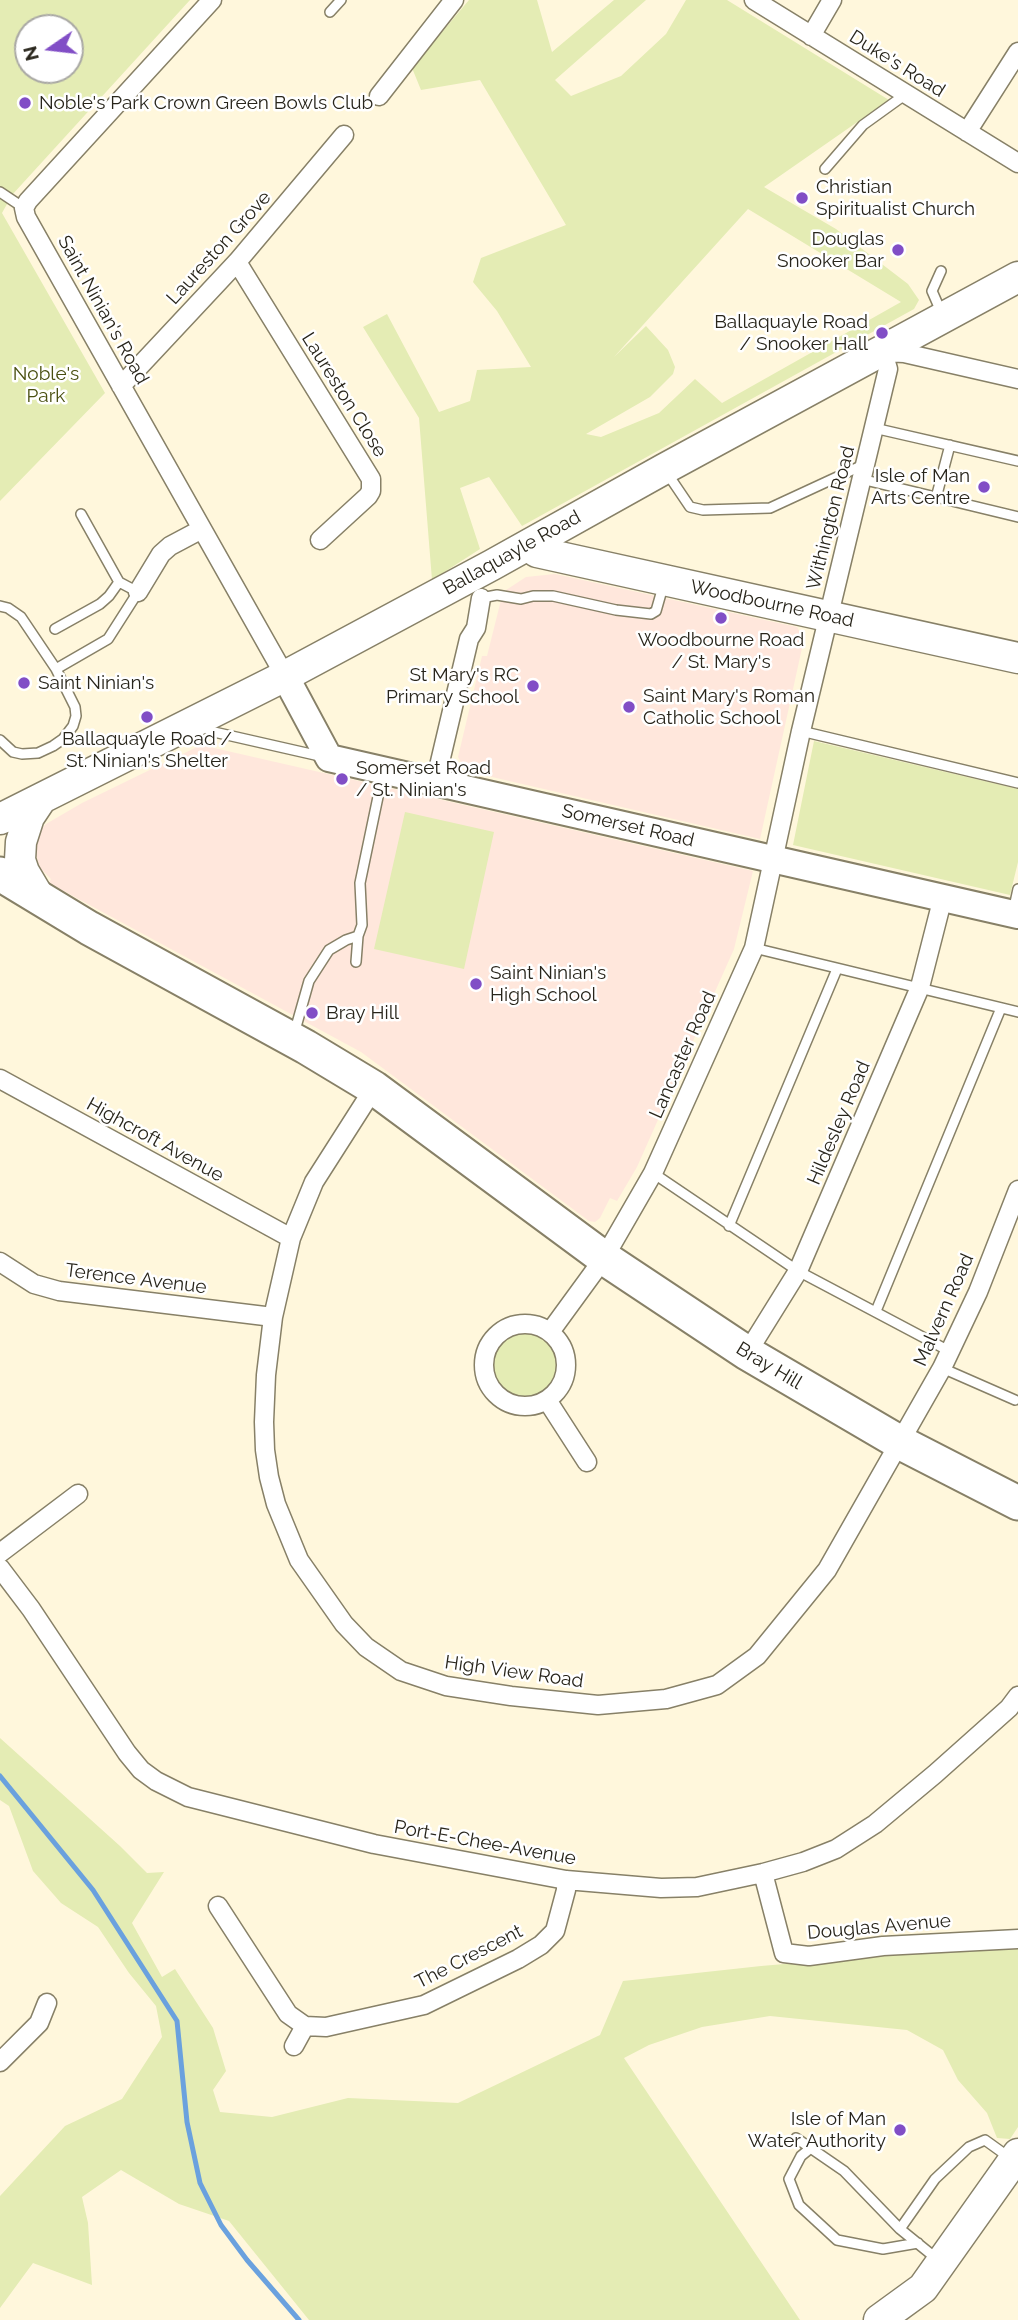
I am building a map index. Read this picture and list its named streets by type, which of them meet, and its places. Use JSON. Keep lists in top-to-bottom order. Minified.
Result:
{"streets":{"highway":["Bray Hill"],"main road":["Ballaquayle Road","Woodbourne Road","Somerset Road"],"street":["Duke's Road","Laureston Grove","Saint Ninian's Road","Laureston Close","Withington Road","Lancaster Road","Hildesley Road","Highcroft Avenue","Terence Avenue","Malvern Road","High View Road","Port-E-Chee-Avenue","Douglas Avenue","The Crescent"]},"crossings":[["Laureston Grove","Saint Ninian's Road"],["Laureston Grove","Laureston Close"],["Saint Ninian's Road","Ballaquayle Road"],["Withington Road","Ballaquayle Road"],["Withington Road","Woodbourne Road"],["Withington Road","Somerset Road"],["Withington Road","Lancaster Road"],["Ballaquayle Road","Woodbourne Road"],["Somerset Road","Lancaster Road"],["Somerset Road","Hildesley Road"],["Lancaster Road","Bray Hill"],["Hildesley Road","Bray Hill"],["Highcroft Avenue","High View Road"],["Terence Avenue","High View Road"],["Malvern Road","Bray Hill"],["Malvern Road","High View Road"],["Bray Hill","High View Road"],["Port-E-Chee-Avenue","Douglas Avenue"],["Port-E-Chee-Avenue","The Crescent"]],"parks":["Noble's Park"],"places":["Noble's Park Crown Green Bowls Club","Christian Spiritualist Church","Douglas Snooker Bar","Ballaquayle Road / Snooker Hall","Isle of Man Arts Centre","Woodbourne Road / St. Mary's","Saint Ninian's","St Mary's RC Primary School","Saint Mary's Roman Catholic School","Ballaquayle Road / St. Ninian's Shelter","Somerset Road / St. Ninian's","Saint Ninian's High School","Bray Hill","Isle of Man Water Authority"],"north":"left"}
